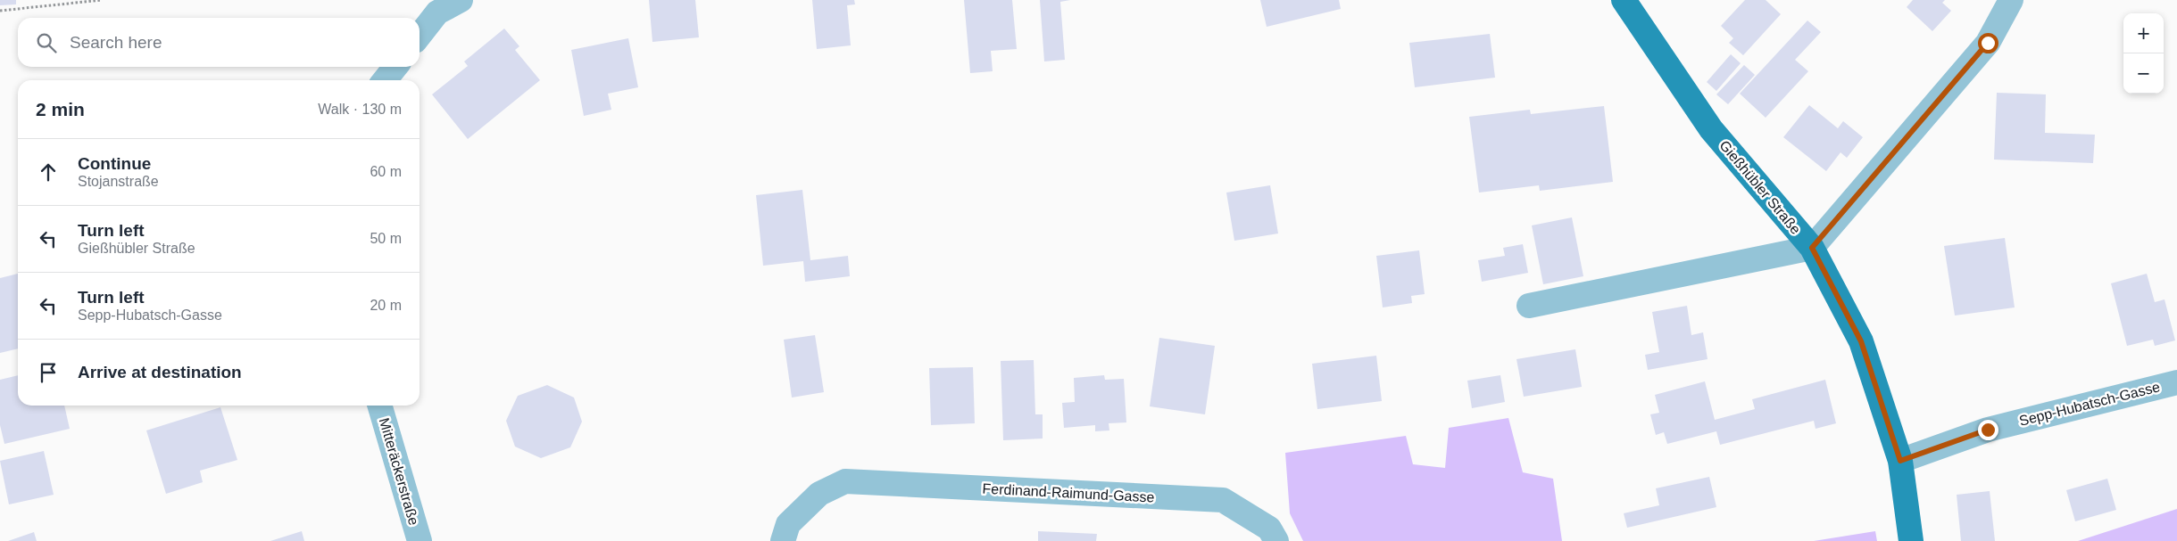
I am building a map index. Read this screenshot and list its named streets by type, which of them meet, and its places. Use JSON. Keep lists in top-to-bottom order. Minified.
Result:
{"streets":{"main road":["Gießhübler Straße"],"street":["Sepp-Hubatsch-Gasse","Mitteräckerstraße","Ferdinand-Raimund-Gasse"]},"crossings":[["Gießhübler Straße","Sepp-Hubatsch-Gasse"]],"page":{"map_buttons":["+","−"],"search":"Search here","heading":["2 min","Walk · 130 m"],"list":[["Continue","Stojanstraße","60 m"],["Turn left","Gießhübler Straße","50 m"],["Turn left","Sepp-Hubatsch-Gasse","20 m"],"Arrive at destination"]}}
